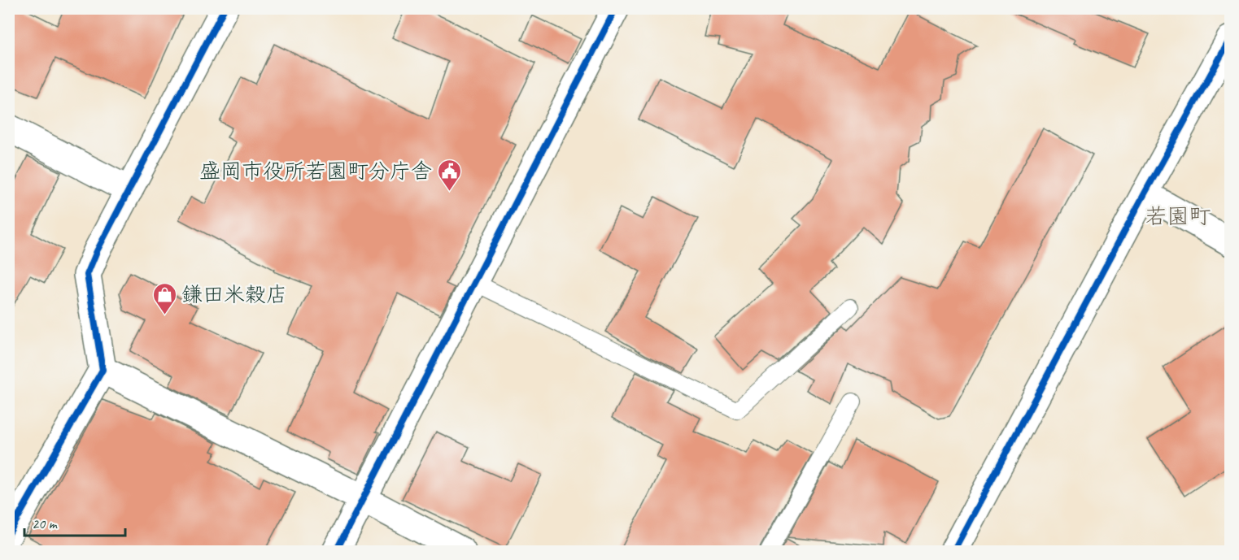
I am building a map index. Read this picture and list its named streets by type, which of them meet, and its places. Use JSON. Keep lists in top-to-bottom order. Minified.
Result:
{"districts":["若園町"],"places":{"public building":["盛岡市役所若園町分庁舎"],"shop":["鎌田米穀店"]},"scale_bar":"20 m"}
